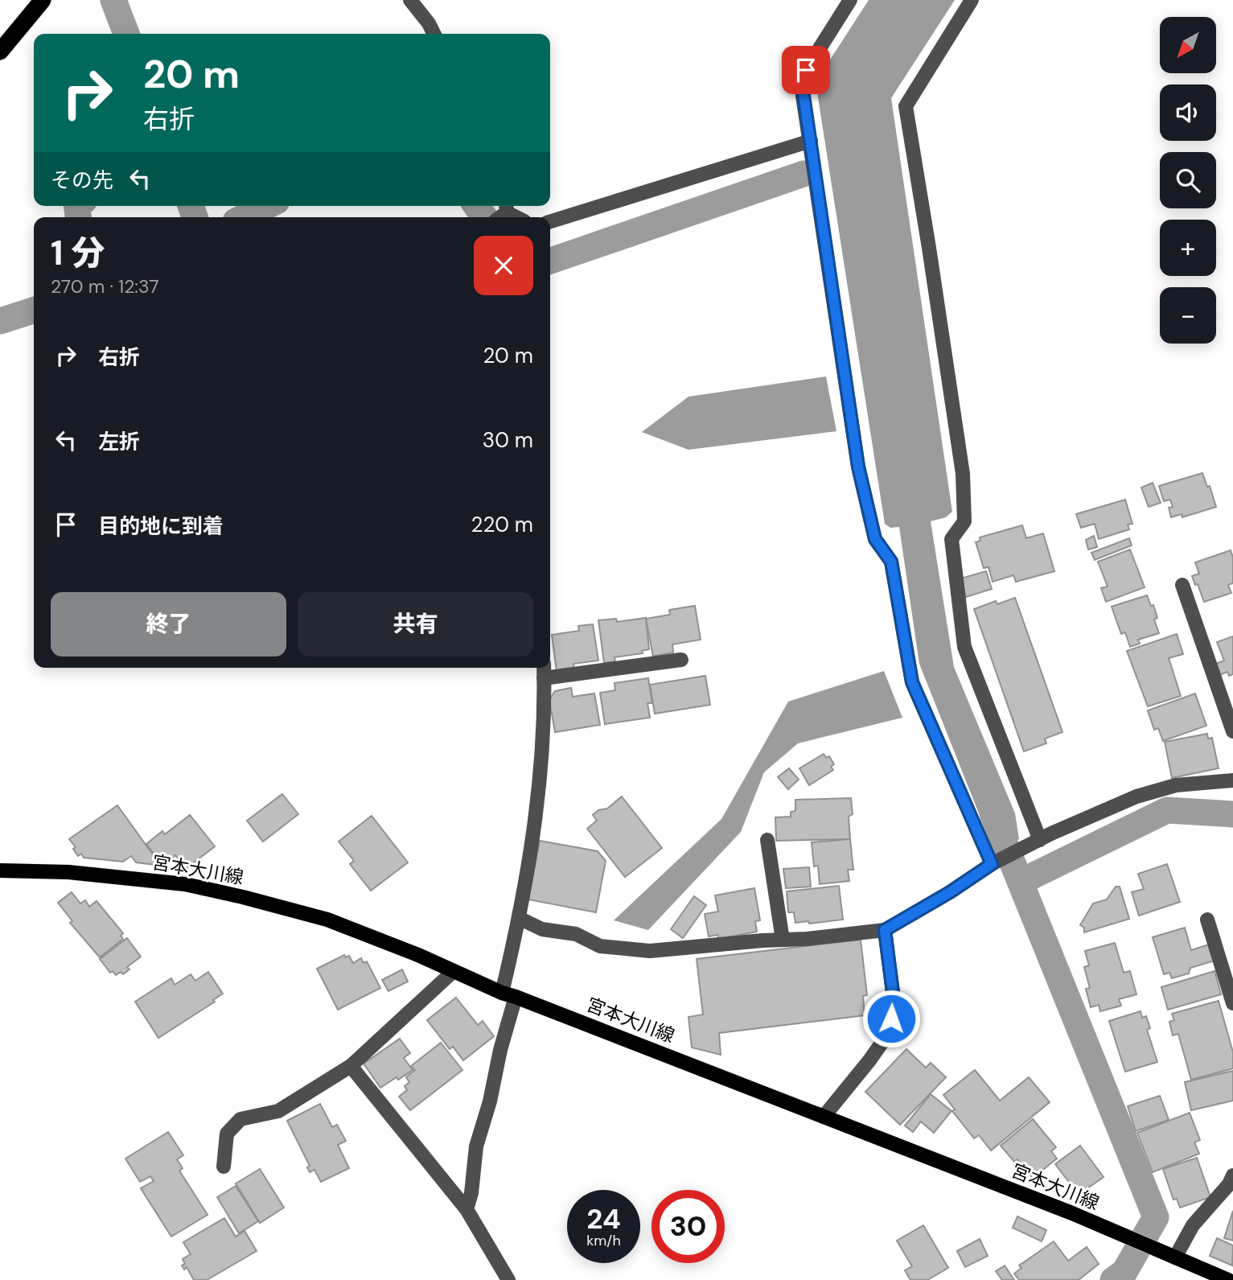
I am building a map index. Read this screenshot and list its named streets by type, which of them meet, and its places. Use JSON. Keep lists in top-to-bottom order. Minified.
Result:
{"streets":{"main road":["宮本大川線"]},"north":"bottom left","page":{"map_buttons":["+","−"],"turn":["20 m","右折"],"then":"その先","heading":["1 分","270 m · 12:37"],"list":[{"name":"右折","value":"20 m"},{"name":"左折","value":"30 m"},{"name":"目的地に到着","value":"220 m"}],"buttons":["終了","共有"],"speed":"24 km/h","limit":"30"}}
